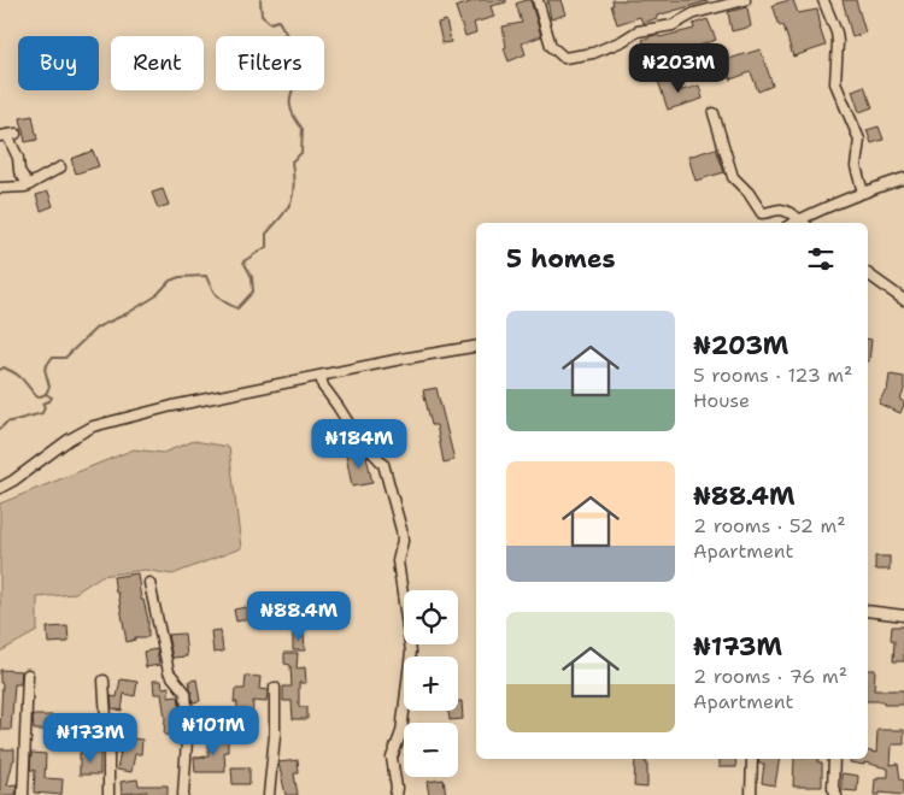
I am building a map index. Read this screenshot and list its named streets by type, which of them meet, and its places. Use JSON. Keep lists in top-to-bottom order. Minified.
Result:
{"page":{"chip":["Buy","Rent","Filters"],"price":["₦203M","₦184M","₦88.4M","₦101M","₦173M"],"heading":"5 homes","list":[{"name":"₦203M","note":"5 rooms · 123 m² · House"},{"name":"₦88.4M","note":"2 rooms · 52 m² · Apartment"},{"name":"₦173M","note":"2 rooms · 76 m² · Apartment"}],"map_buttons":["+","−"]}}
